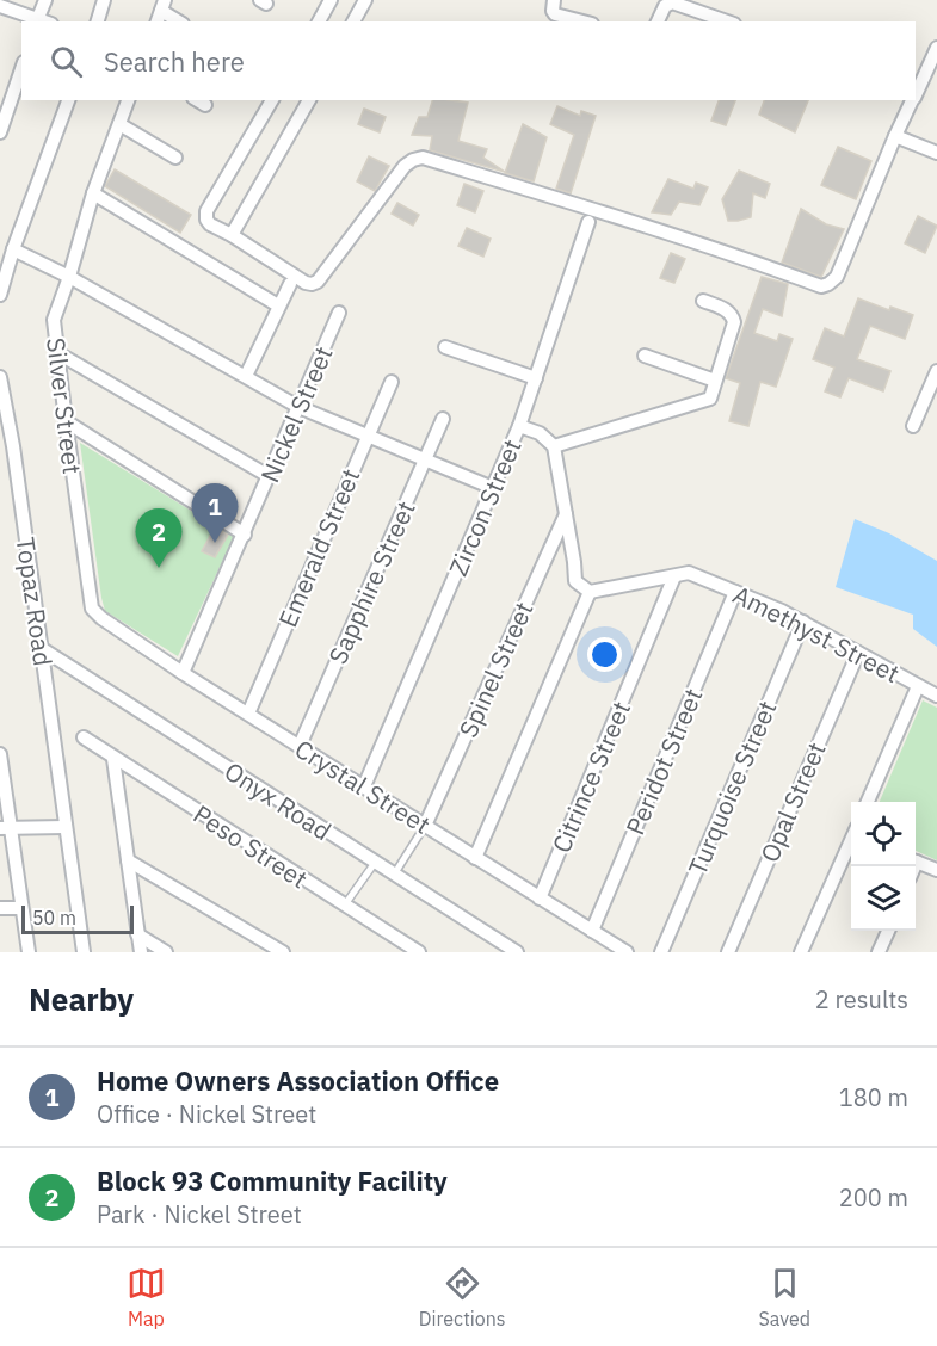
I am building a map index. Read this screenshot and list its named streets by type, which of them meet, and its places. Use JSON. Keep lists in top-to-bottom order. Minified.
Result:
{"streets":{"street":["Silver Street","Nickel Street","Zircon Street","Emerald Street","Sapphire Street","Topaz Road","Amethyst Street","Spinel Street","Peridot Street","Citrince Street","Crystal Street","Turquoise Street","Onyx Road","Opal Street","Peso Street"]},"crossings":[["Silver Street","Crystal Street"],["Nickel Street","Crystal Street"],["Zircon Street","Crystal Street"],["Emerald Street","Crystal Street"],["Sapphire Street","Crystal Street"],["Topaz Road","Onyx Road"],["Amethyst Street","Peridot Street"],["Amethyst Street","Citrince Street"],["Amethyst Street","Turquoise Street"],["Amethyst Street","Opal Street"],["Spinel Street","Crystal Street"],["Peridot Street","Crystal Street"],["Citrince Street","Crystal Street"]],"scale_bar":"50 m","page":{"search":"Search here","pins":["1","2"],"scale":"50 m","heading":["Nearby","2 results"],"list":[{"mark":"1","name":"Home Owners Association Office","note":"Office · Nickel Street","value":"180 m"},{"mark":"2","name":"Block 93 Community Facility","note":"Park · Nickel Street","value":"200 m"}],"nav":["Map","Directions","Saved"]}}
